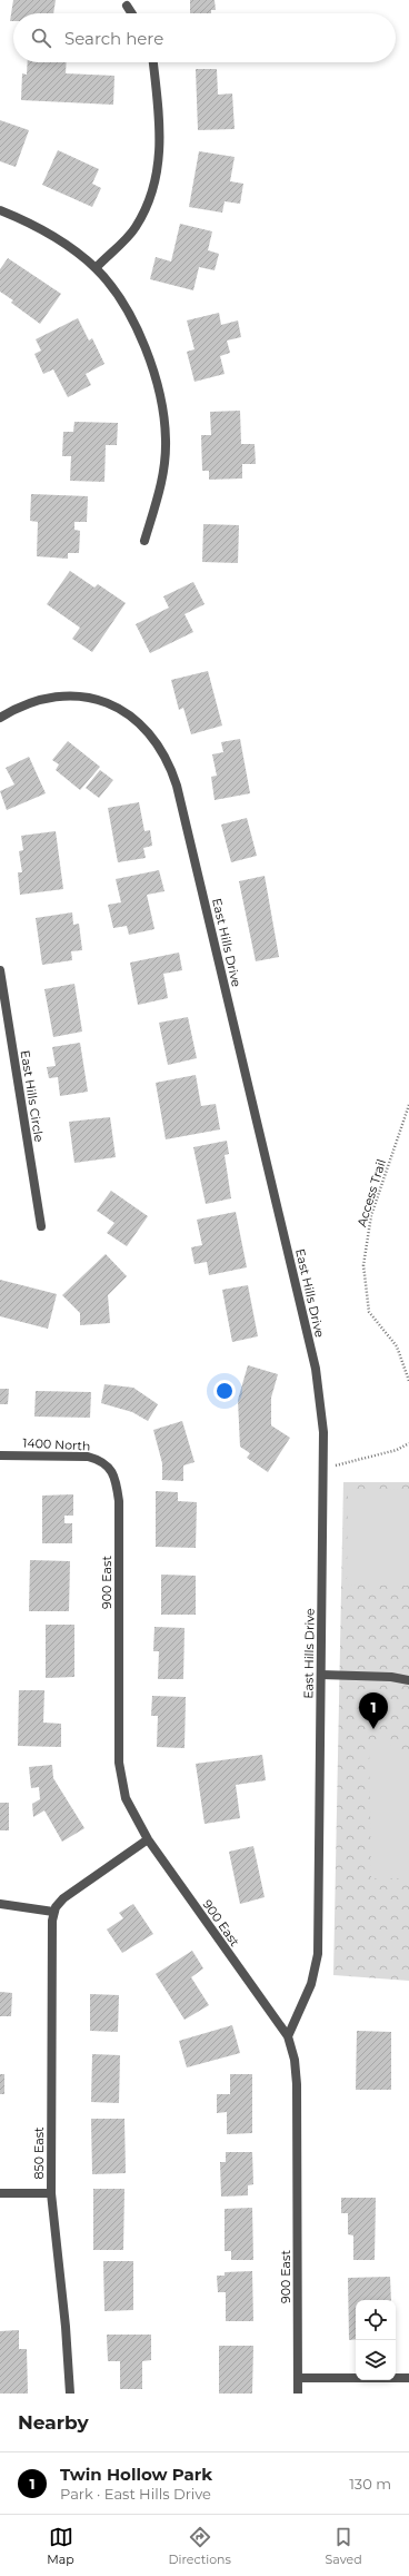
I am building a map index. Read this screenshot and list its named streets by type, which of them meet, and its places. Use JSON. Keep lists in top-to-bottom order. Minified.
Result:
{"streets":{"street":["East Hills Drive","East Hills Circle","1400 North","900 East","850 East"],"path":["Access Trail"]},"crossings":[["East Hills Drive","900 East"],["1400 North","900 East"]],"page":{"search":"Search here","pins":"1","heading":"Nearby","list":[{"mark":"1","name":"Twin Hollow Park","note":"Park · East Hills Drive","value":"130 m"}],"nav":["Map","Directions","Saved"]}}
